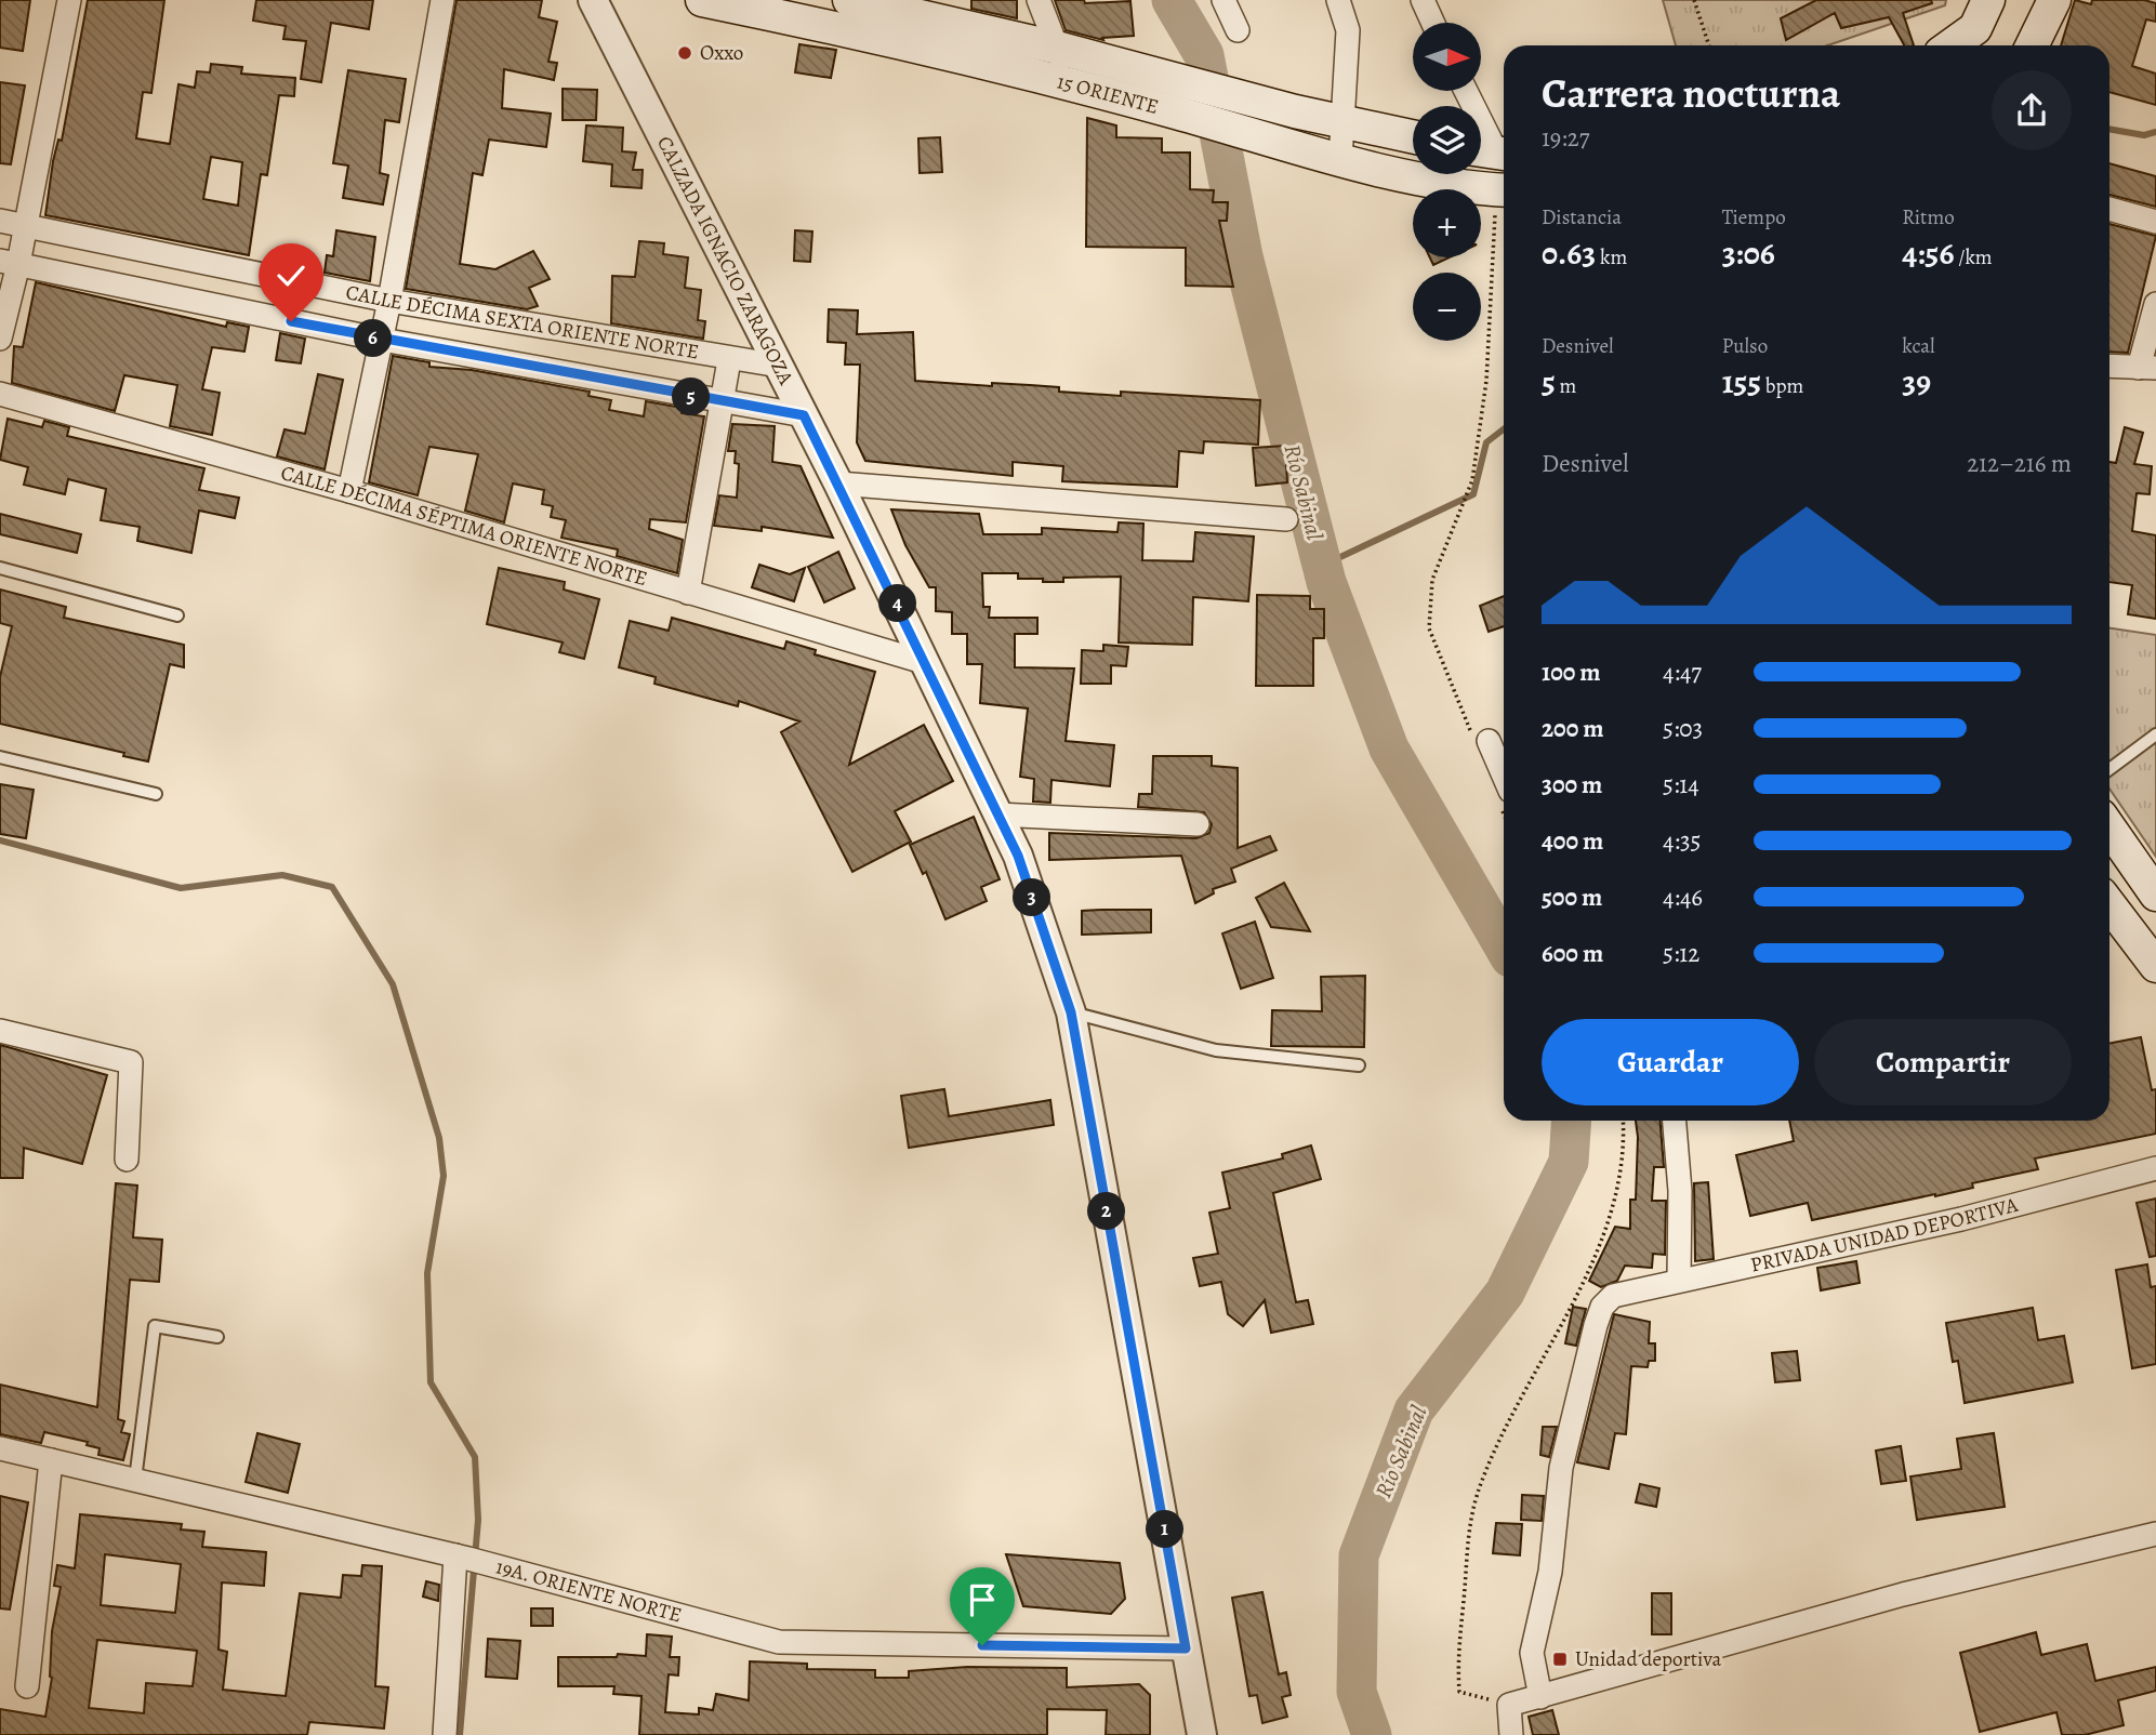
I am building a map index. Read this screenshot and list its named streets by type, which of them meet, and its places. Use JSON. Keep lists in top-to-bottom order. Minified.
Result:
{"streets":{"main road":["15 ORIENTE"],"street":["CALZADA IGNACIO ZARAGOZA","CALLE DÉCIMA SEXTA ORIENTE NORTE","CALLE DÉCIMA SÉPTIMA ORIENTE NORTE","PRIVADA UNIDAD DEPORTIVA","19A. ORIENTE NORTE"]},"crossings":[["CALZADA IGNACIO ZARAGOZA","CALLE DÉCIMA SEXTA ORIENTE NORTE"],["CALZADA IGNACIO ZARAGOZA","CALLE DÉCIMA SÉPTIMA ORIENTE NORTE"],["CALZADA IGNACIO ZARAGOZA","19A. ORIENTE NORTE"]],"water":["Río Sabinal"],"places":{"other":["Oxxo"],"transit":["Unidad deportiva"]},"north":"right","page":{"map_buttons":["+","−"],"heading":["Carrera nocturna","19:27"],"stats":[["Distancia","0.63 km"],["Tiempo","3:06"],["Ritmo","4:56 /km"],["Desnivel","5 m"],["Pulso","155 bpm"],["kcal","39"]],"pins":["6","5","4","3","2","1"],"chart":["Desnivel","212–216 m"],"list":[{"name":"100 m","note":"4:47"},{"name":"200 m","note":"5:03"},{"name":"300 m","note":"5:14"},{"name":"400 m","note":"4:35"},{"name":"500 m","note":"4:46"},{"name":"600 m","note":"5:12"}],"buttons":["Guardar","Compartir"]}}
